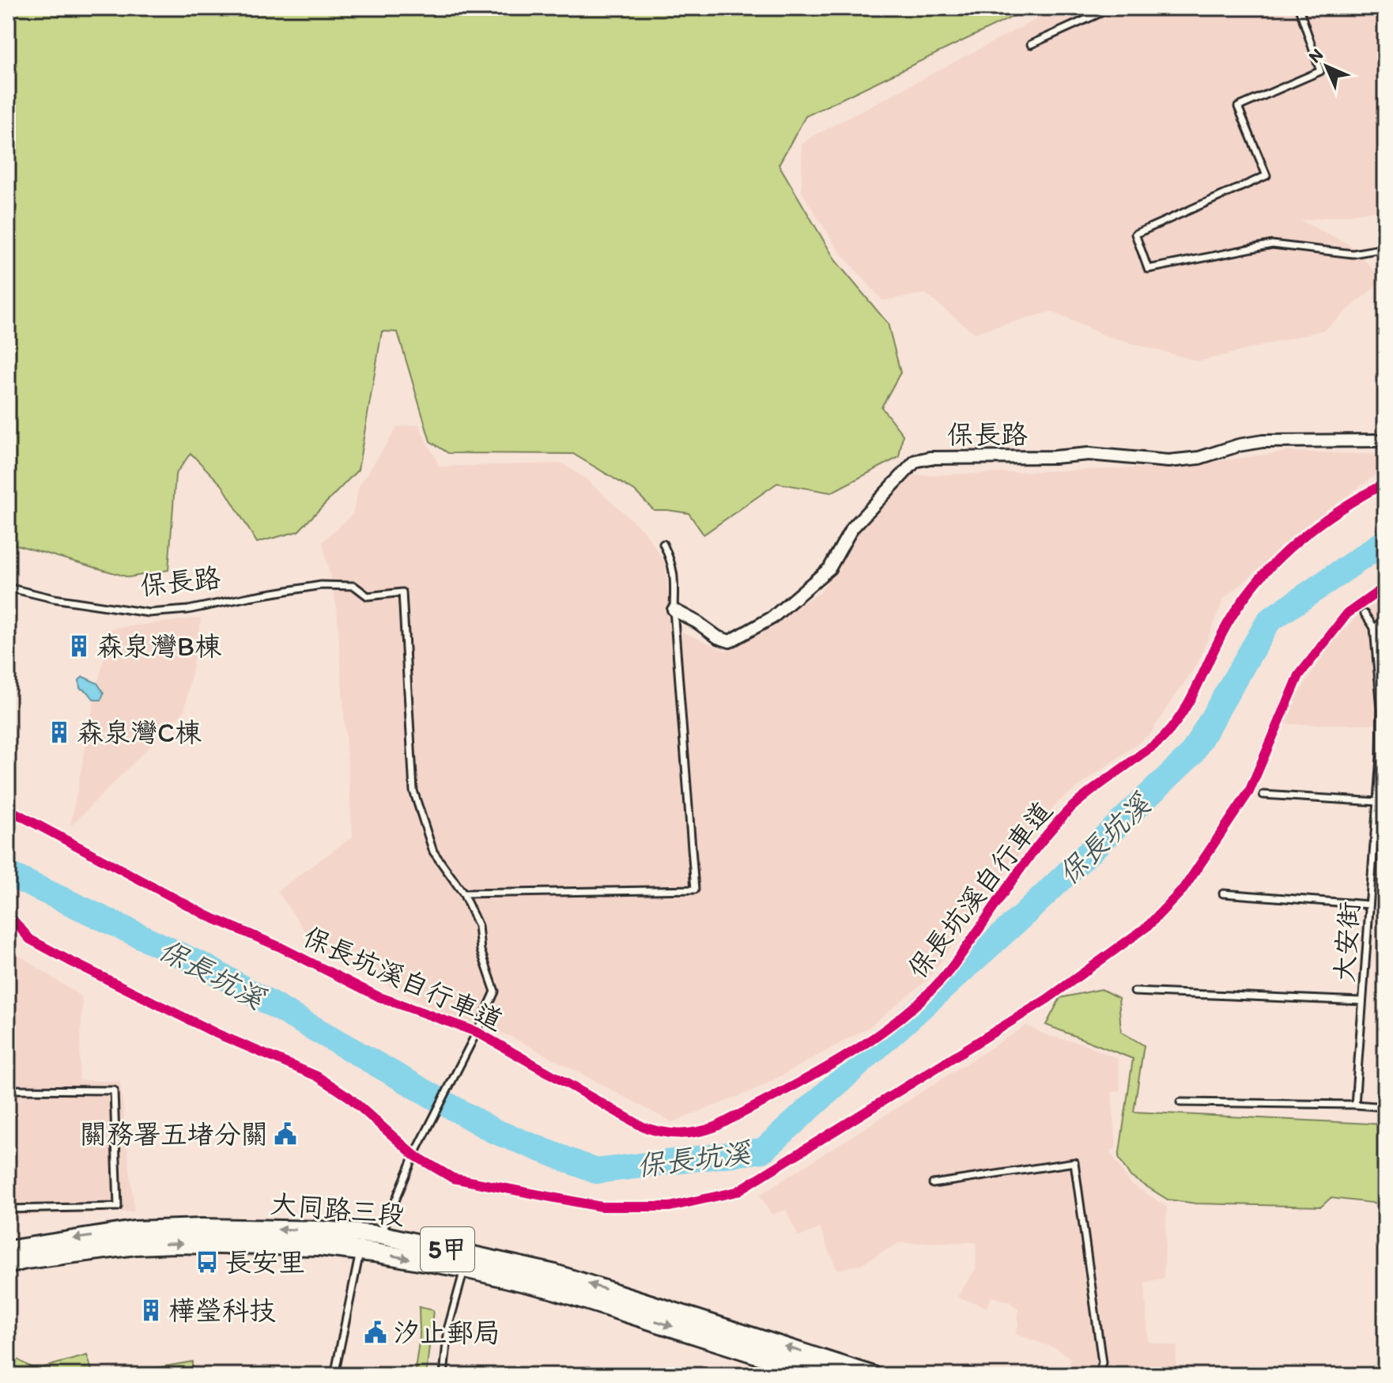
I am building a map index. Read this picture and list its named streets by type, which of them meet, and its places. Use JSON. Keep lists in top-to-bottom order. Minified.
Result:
{"streets":{"main road":["大同路三段","5甲"],"street":["保長路"],"lane":["大安街"],"cycle path":["保長坑溪自行車道"]},"water":["保長坑溪"],"places":{"building":["森泉灣B棟","森泉灣C棟","樺瑩科技"],"public building":["關務署五堵分關","汐止郵局"],"bus stop":["長安里"]},"north":"top left"}
